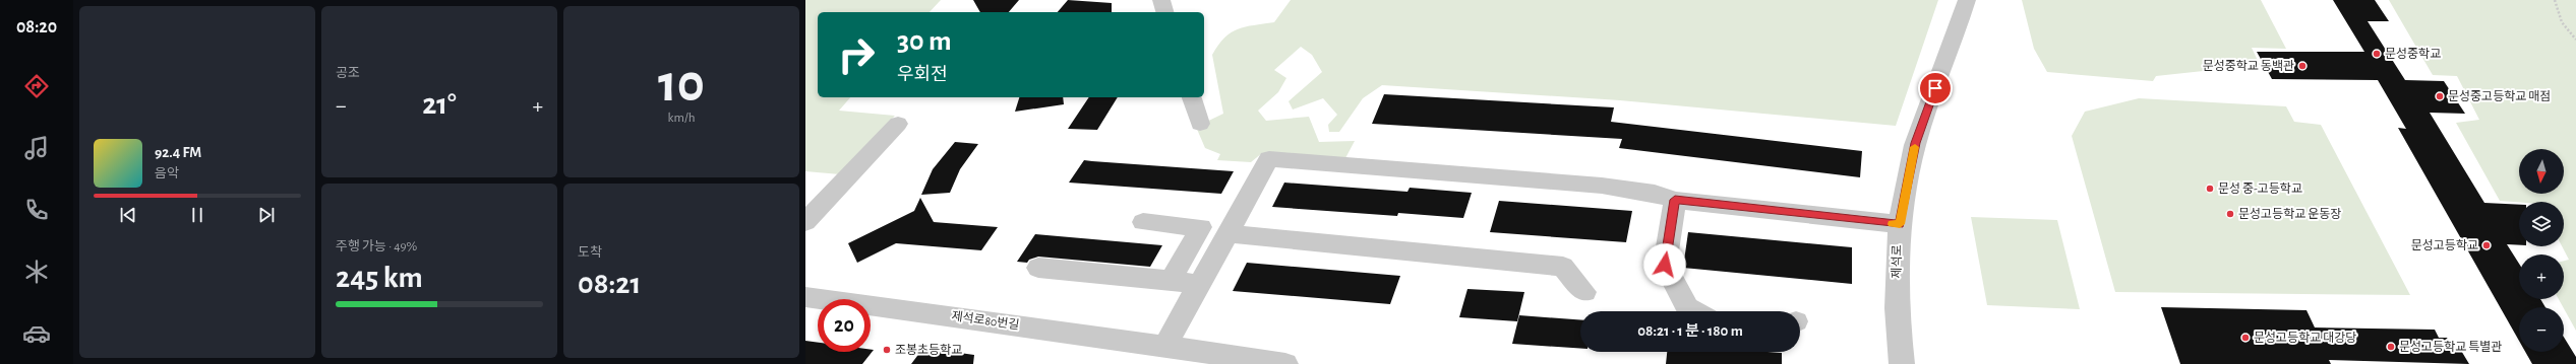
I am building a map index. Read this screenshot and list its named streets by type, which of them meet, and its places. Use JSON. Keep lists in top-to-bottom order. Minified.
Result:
{"streets":{"street":["제석로","제석로80번길"]},"places":["문성중학교","문성중학교 동백관","문성중고등학교 매점","문성 중-고등학교","문성고등학교 운동장","문성고등학교","문성고등학교 대강당","문성고등학교 특별관","조봉초등학교"],"north":"bottom","page":{"tabs":"08:20","tile":["공조",["10","km/h"],["주행 가능 · 49%","245 km"],["도착","08:21"]],"turn":["30 m","우회전"],"heat":["−","21°","+"],"song":["92.4 FM","음악"],"map_buttons":["+","−"],"limit":"20","trip":"08:21 · 1 분 · 180 m"}}
